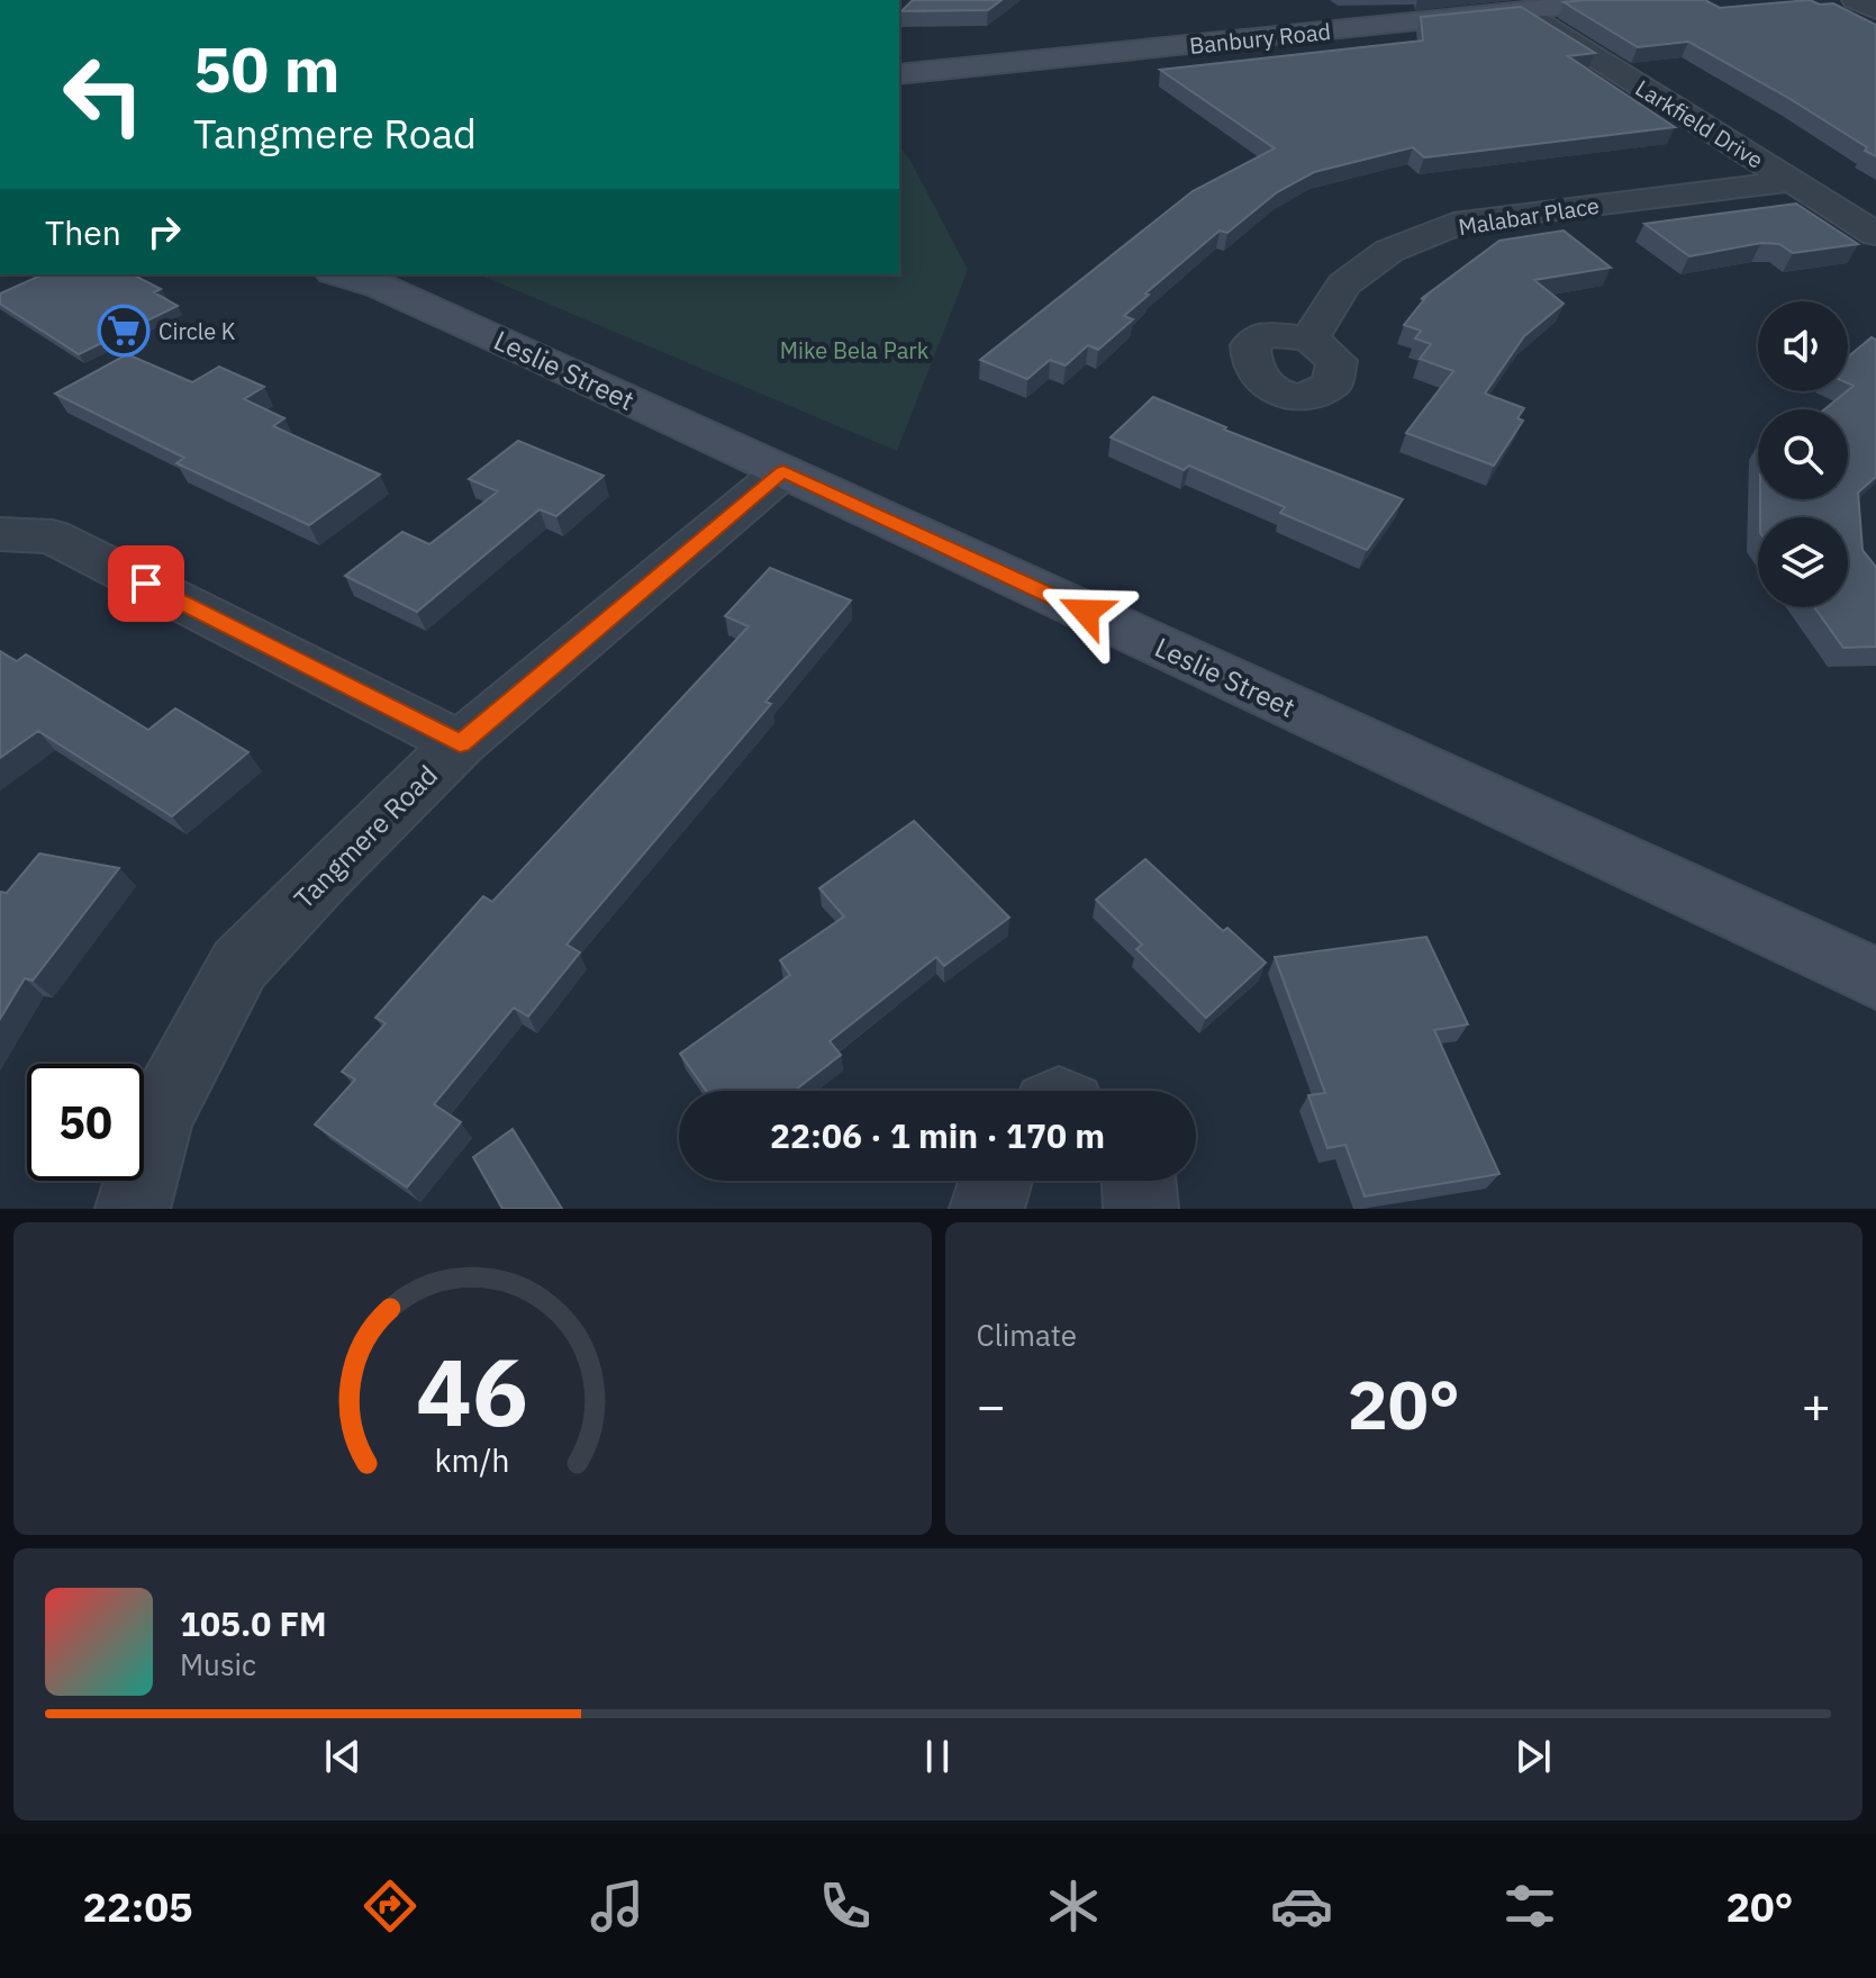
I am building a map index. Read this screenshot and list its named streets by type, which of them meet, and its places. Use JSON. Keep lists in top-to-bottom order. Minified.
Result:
{"streets":{"main road":["Banbury Road","Leslie Street"],"street":["Larkfield Drive","Malabar Place","Tangmere Road"]},"crossings":[["Banbury Road","Larkfield Drive"],["Larkfield Drive","Malabar Place"],["Leslie Street","Tangmere Road"]],"parks":["Mike Bela Park"],"places":{"supermarket":["Circle K"]},"page":{"turn":["50 m","Tangmere Road"],"then":"Then","limit":"50","trip":"22:06 · 1 min · 170 m","tile":"Climate","heat":["−","20°","+"],"song":["105.0 FM","Music"],"tabs":["22:05","20°"],"gauge":["46","km/h"]}}
